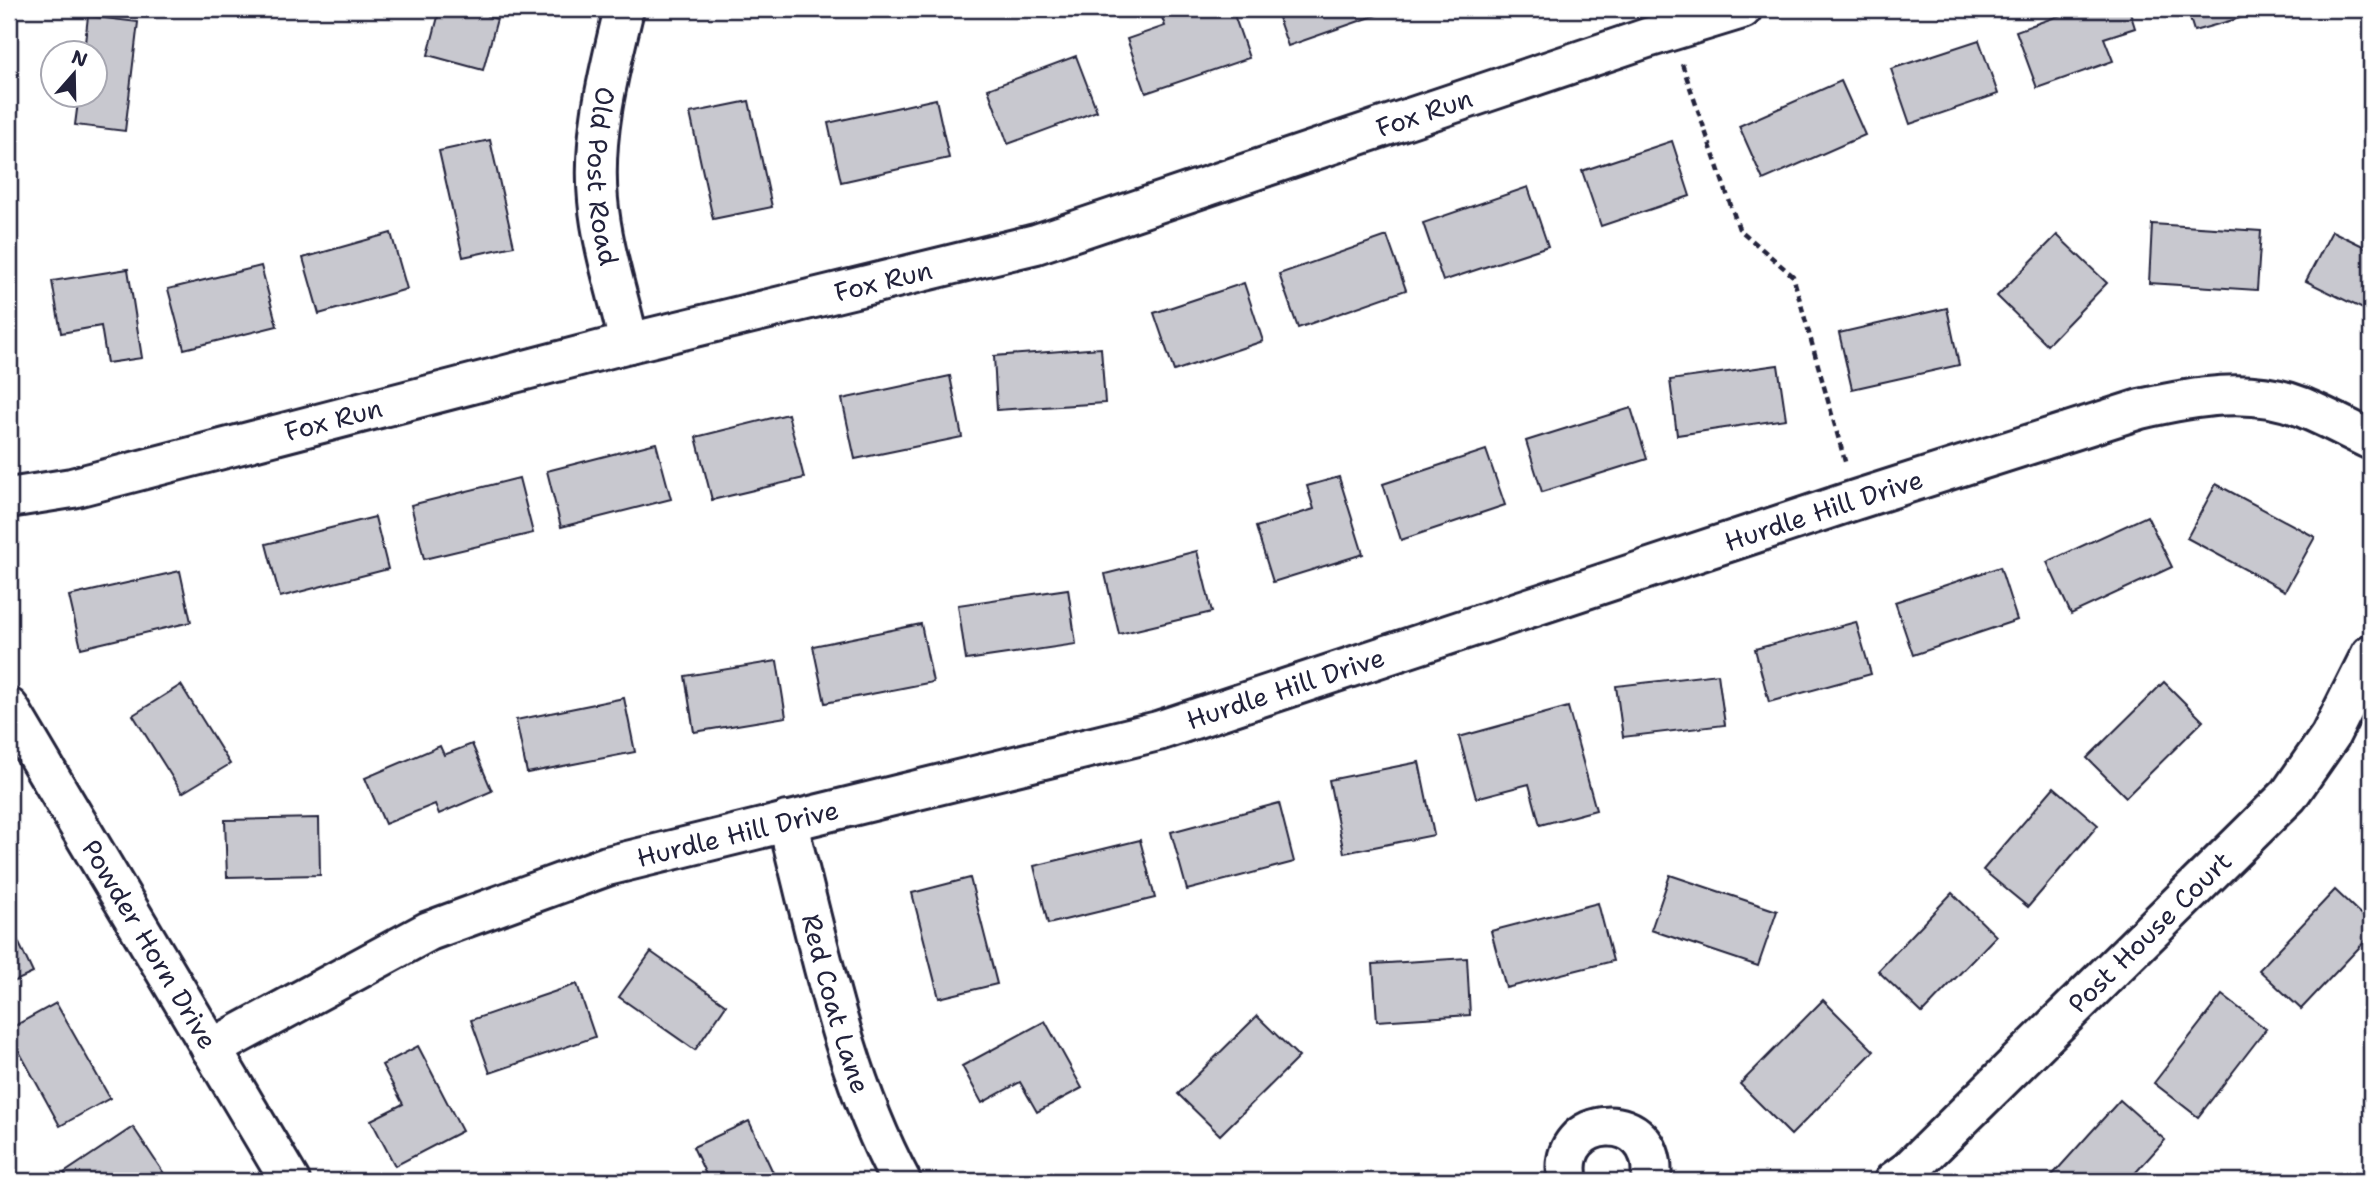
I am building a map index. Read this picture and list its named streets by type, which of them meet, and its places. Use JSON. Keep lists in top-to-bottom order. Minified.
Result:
{"streets":{"street":["Fox Run","Old Post Road","Hurdle Hill Drive","Post House Court","Powder Horn Drive","Red Coat Lane"]},"crossings":[["Fox Run","Old Post Road"],["Hurdle Hill Drive","Powder Horn Drive"],["Hurdle Hill Drive","Red Coat Lane"]],"north":"top"}
